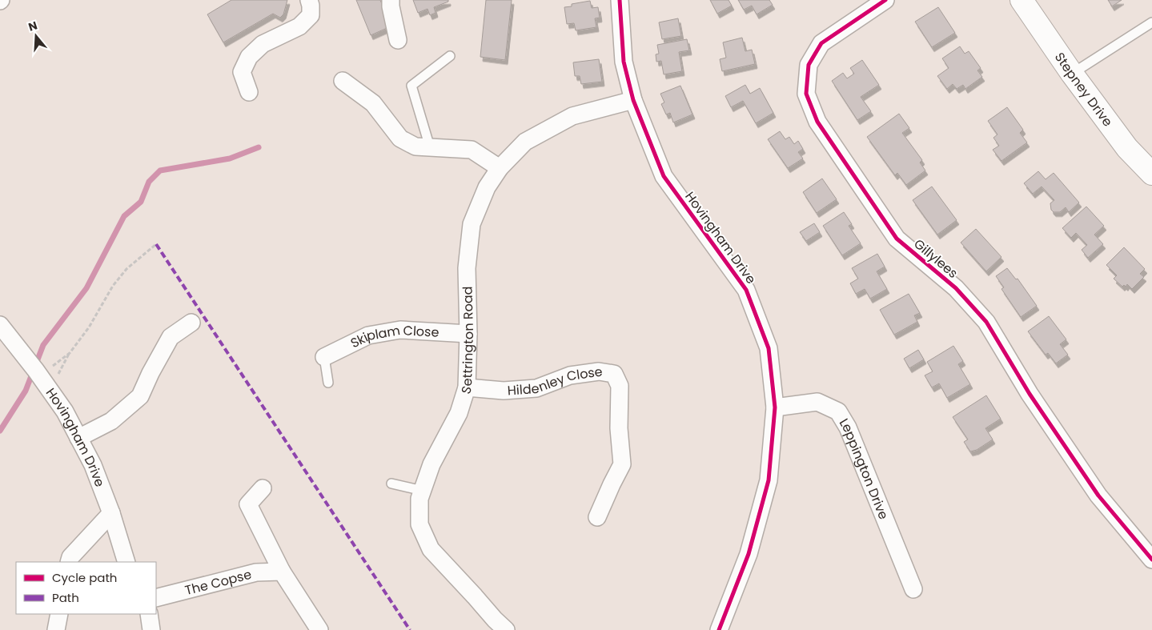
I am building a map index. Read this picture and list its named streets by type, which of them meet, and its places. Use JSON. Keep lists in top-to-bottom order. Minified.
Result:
{"streets":{"street":["Stepney Drive","Hovingham Drive","Gillylees","Skiplam Close","Settrington Road","Hildenley Close","Leppington Drive","The Copse"]},"crossings":[["Hovingham Drive","Settrington Road"],["Hovingham Drive","Leppington Drive"],["Skiplam Close","Settrington Road"],["Settrington Road","Hildenley Close"]],"legend":["Cycle path","Path"],"north":"top"}
